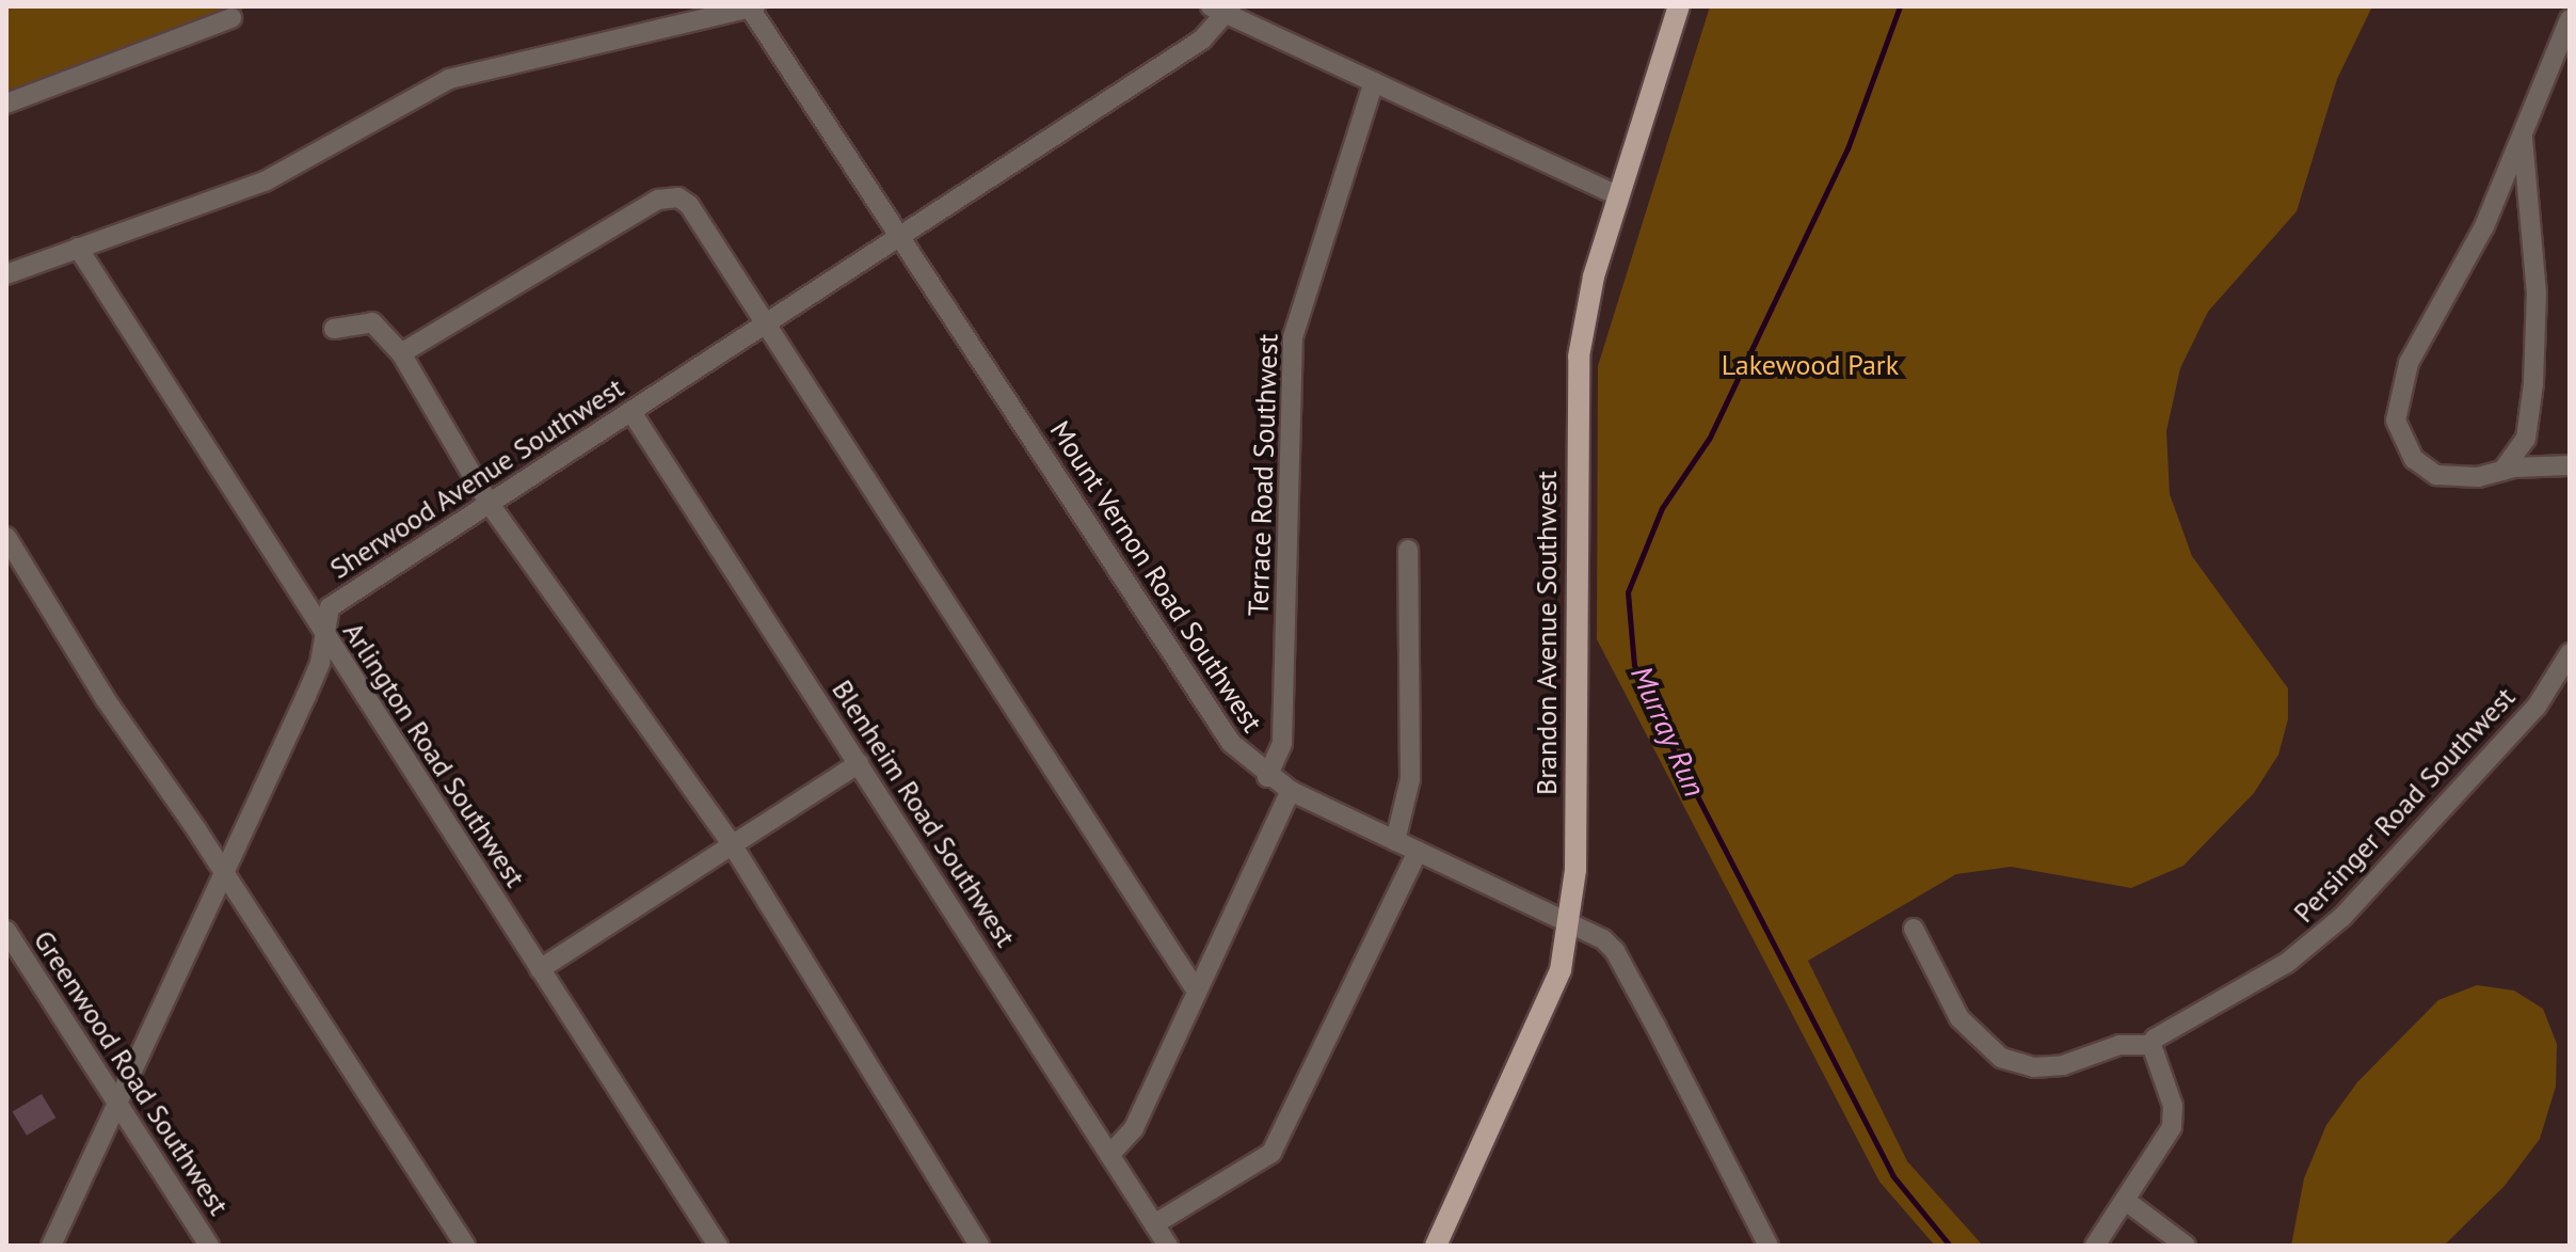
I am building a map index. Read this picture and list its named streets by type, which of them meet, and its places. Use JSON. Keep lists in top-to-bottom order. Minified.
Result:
{"streets":{"main road":["Brandon Avenue Southwest"],"street":["Terrace Road Southwest","Sherwood Avenue Southwest","Mount Vernon Road Southwest","Arlington Road Southwest","Persinger Road Southwest","Blenheim Road Southwest","Greenwood Road Southwest"]},"crossings":[["Terrace Road Southwest","Mount Vernon Road Southwest"],["Sherwood Avenue Southwest","Mount Vernon Road Southwest"],["Sherwood Avenue Southwest","Arlington Road Southwest"],["Sherwood Avenue Southwest","Blenheim Road Southwest"],["Sherwood Avenue Southwest","Greenwood Road Southwest"],["Mount Vernon Road Southwest","Brandon Avenue Southwest"]],"water":["Murray Run"],"parks":["Lakewood Park"]}
